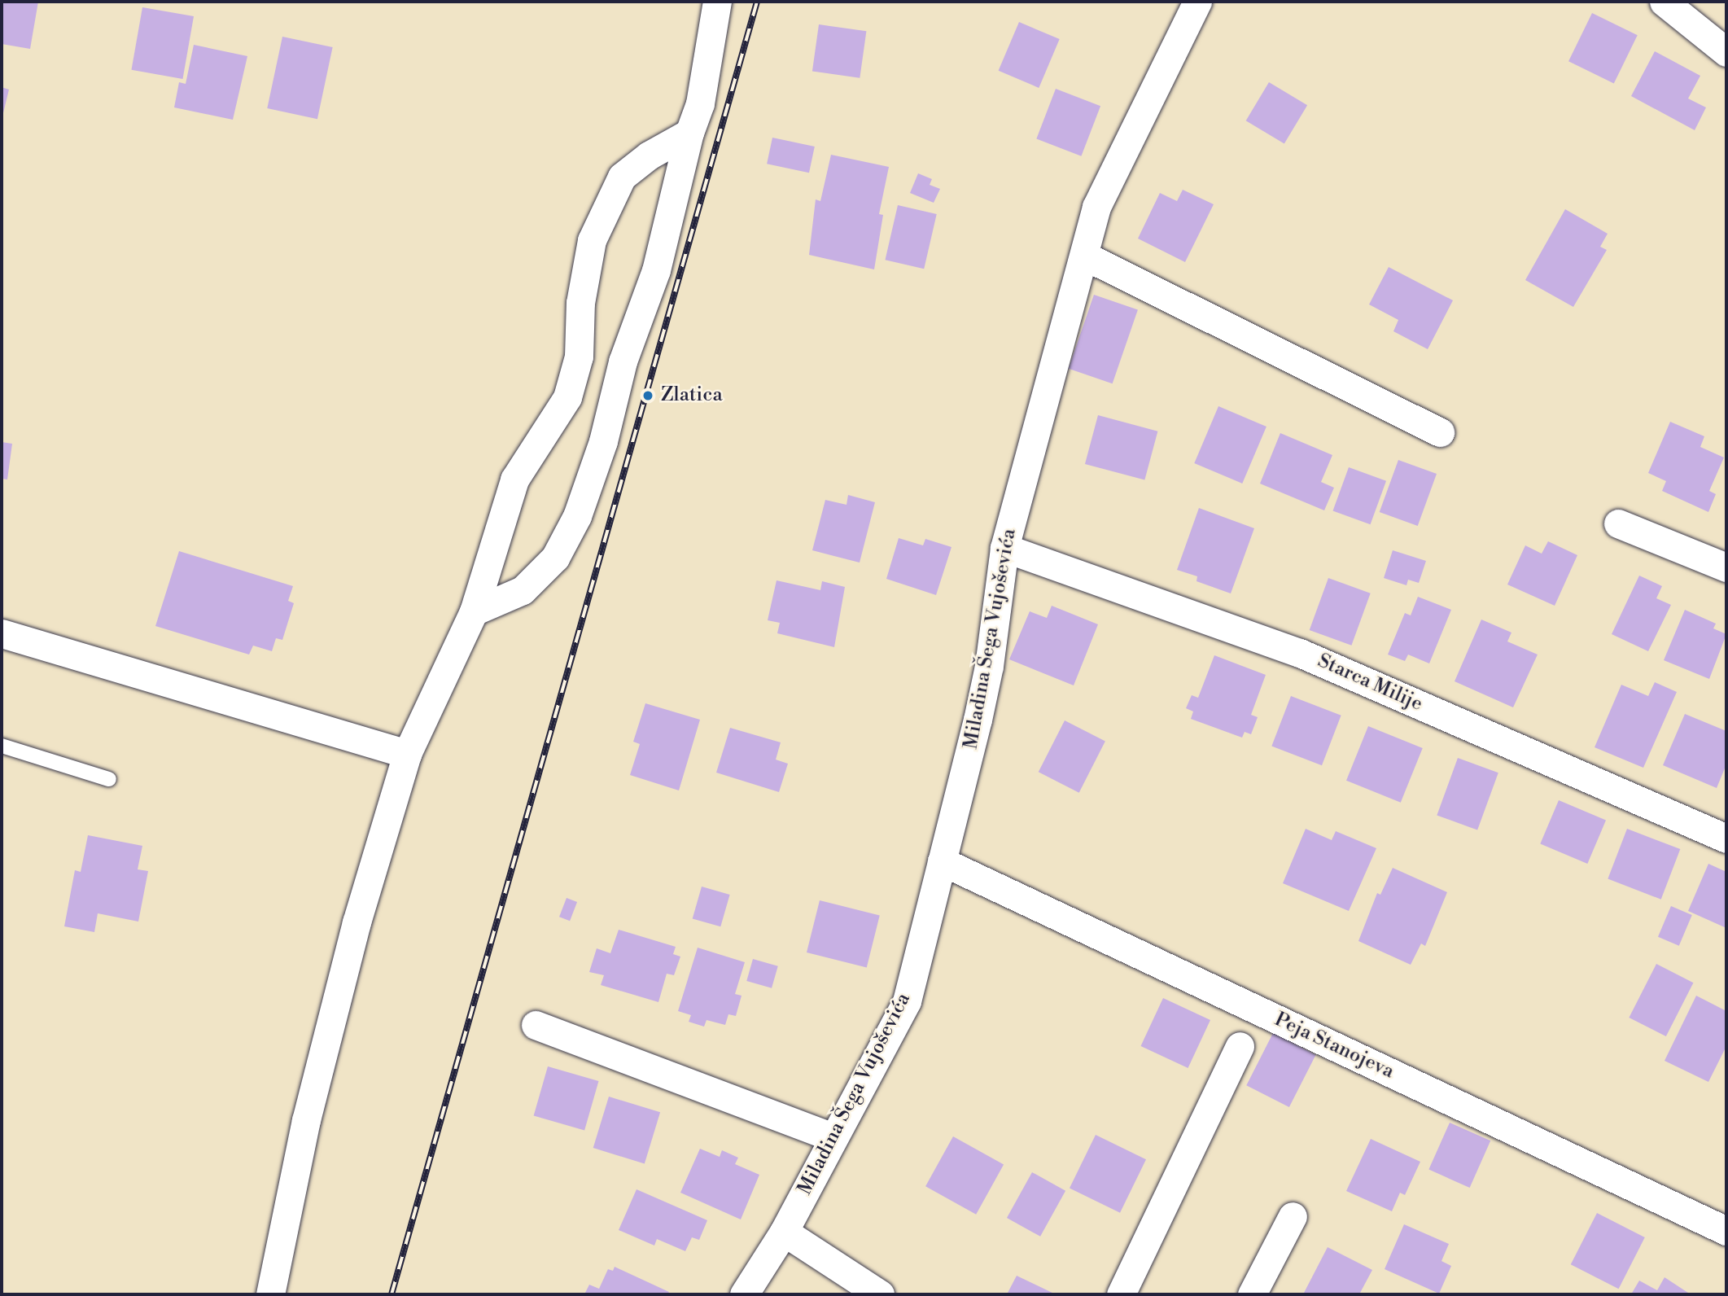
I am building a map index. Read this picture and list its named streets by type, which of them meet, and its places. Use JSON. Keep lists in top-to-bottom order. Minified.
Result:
{"streets":{"street":["Miladina Šega Vujoševića","Starca Milije","Peja Stanojeva"]},"crossings":[["Miladina Šega Vujoševića","Starca Milije"],["Miladina Šega Vujoševića","Peja Stanojeva"]],"places":["Zlatica"]}
